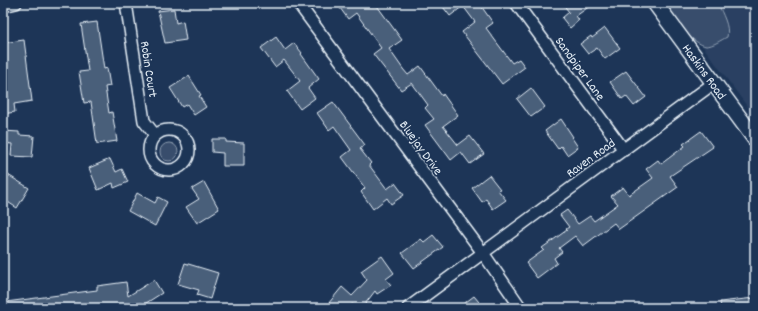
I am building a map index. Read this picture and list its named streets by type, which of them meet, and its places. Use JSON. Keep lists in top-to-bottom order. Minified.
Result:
{"streets":{"main road":["Haskins Road"],"street":["Sandpiper Lane","Robin Court","Bluejay Drive","Raven Road"]},"crossings":[["Sandpiper Lane","Raven Road"],["Haskins Road","Raven Road"],["Bluejay Drive","Raven Road"]]}
